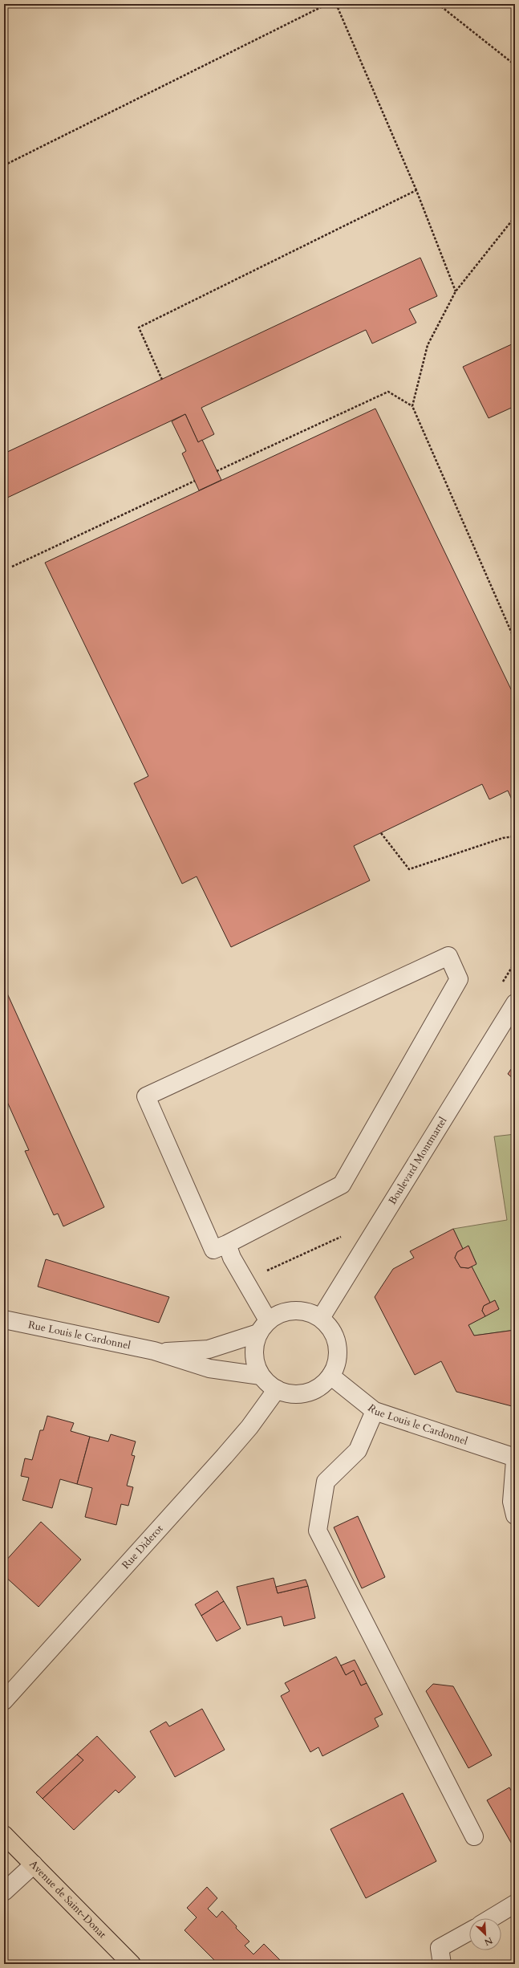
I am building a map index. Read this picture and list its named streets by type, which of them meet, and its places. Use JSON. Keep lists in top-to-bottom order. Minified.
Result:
{"streets":{"main road":["Avenue de Saint-Donat"],"street":["Boulevard Montmartel","Rue Louis le Cardonnel","Rue Diderot"]},"crossings":[["Boulevard Montmartel","Rue Louis le Cardonnel"],["Boulevard Montmartel","Rue Diderot"],["Rue Louis le Cardonnel","Rue Diderot"]],"north":"bottom right"}
